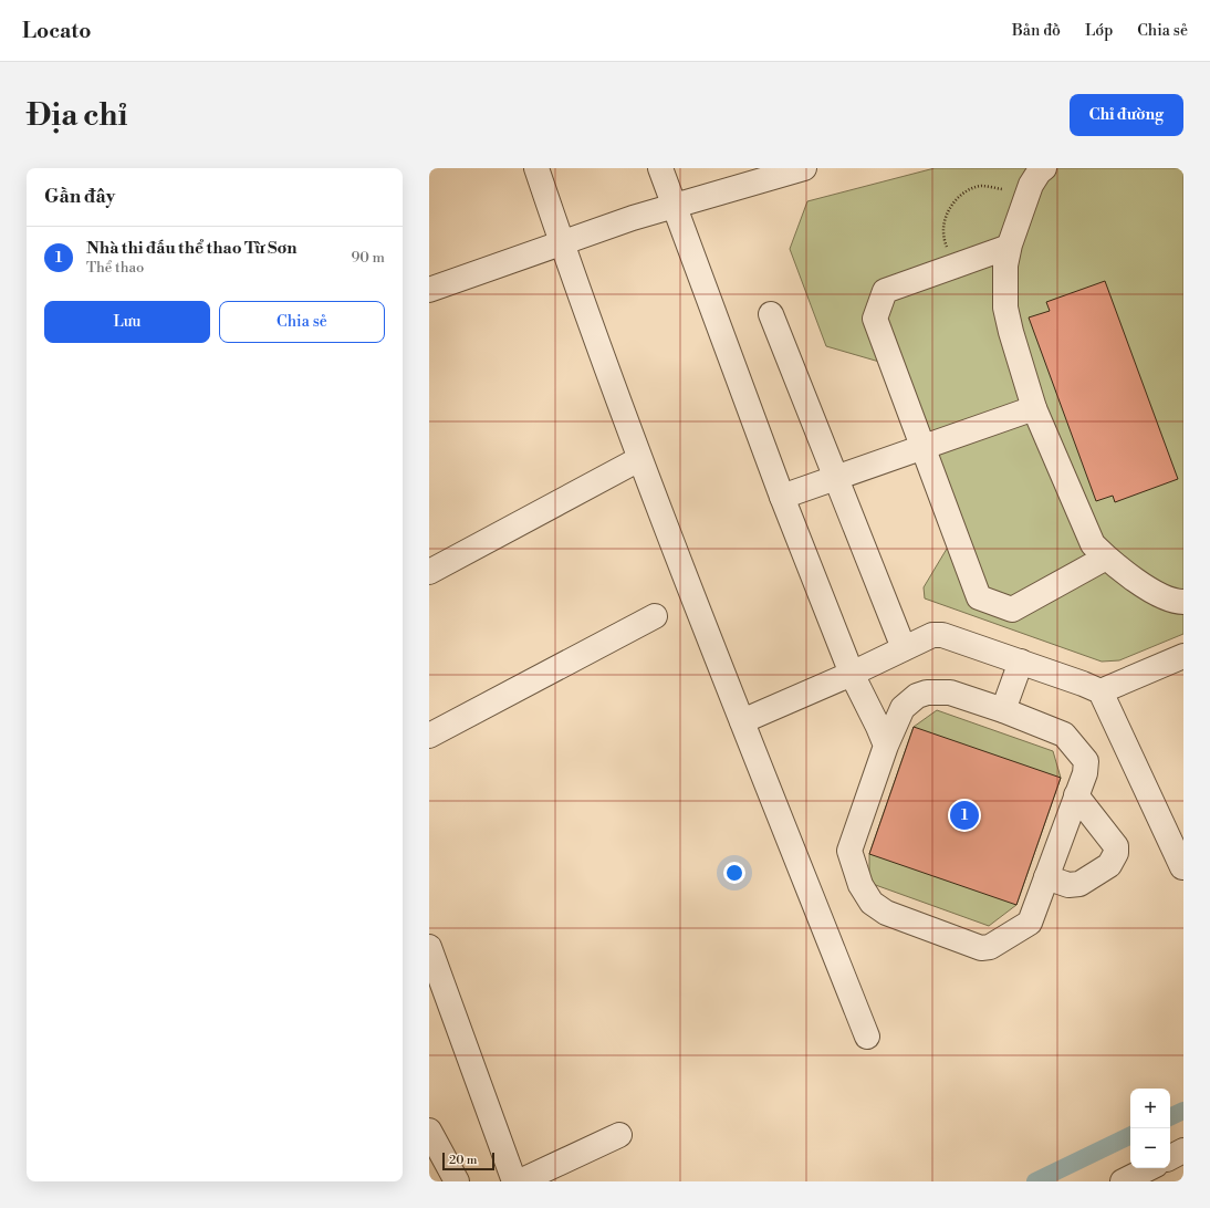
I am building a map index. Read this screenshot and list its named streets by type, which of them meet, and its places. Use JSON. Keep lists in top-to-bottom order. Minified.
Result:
{"scale_bar":"20 m","page":{"header":"Locato","nav":["Bản đồ","Lớp","Chia sẻ"],"buttons":["Chỉ đường",["Lưu","Chia sẻ"]],"title":"Địa chỉ","heading":"Gần đây","list":[{"mark":"1","name":"Nhà thi đấu thể thao Từ Sơn","note":"Thể thao","value":"90 m"}],"pins":"1","map_buttons":["+","−"],"scale":"20 m"}}
